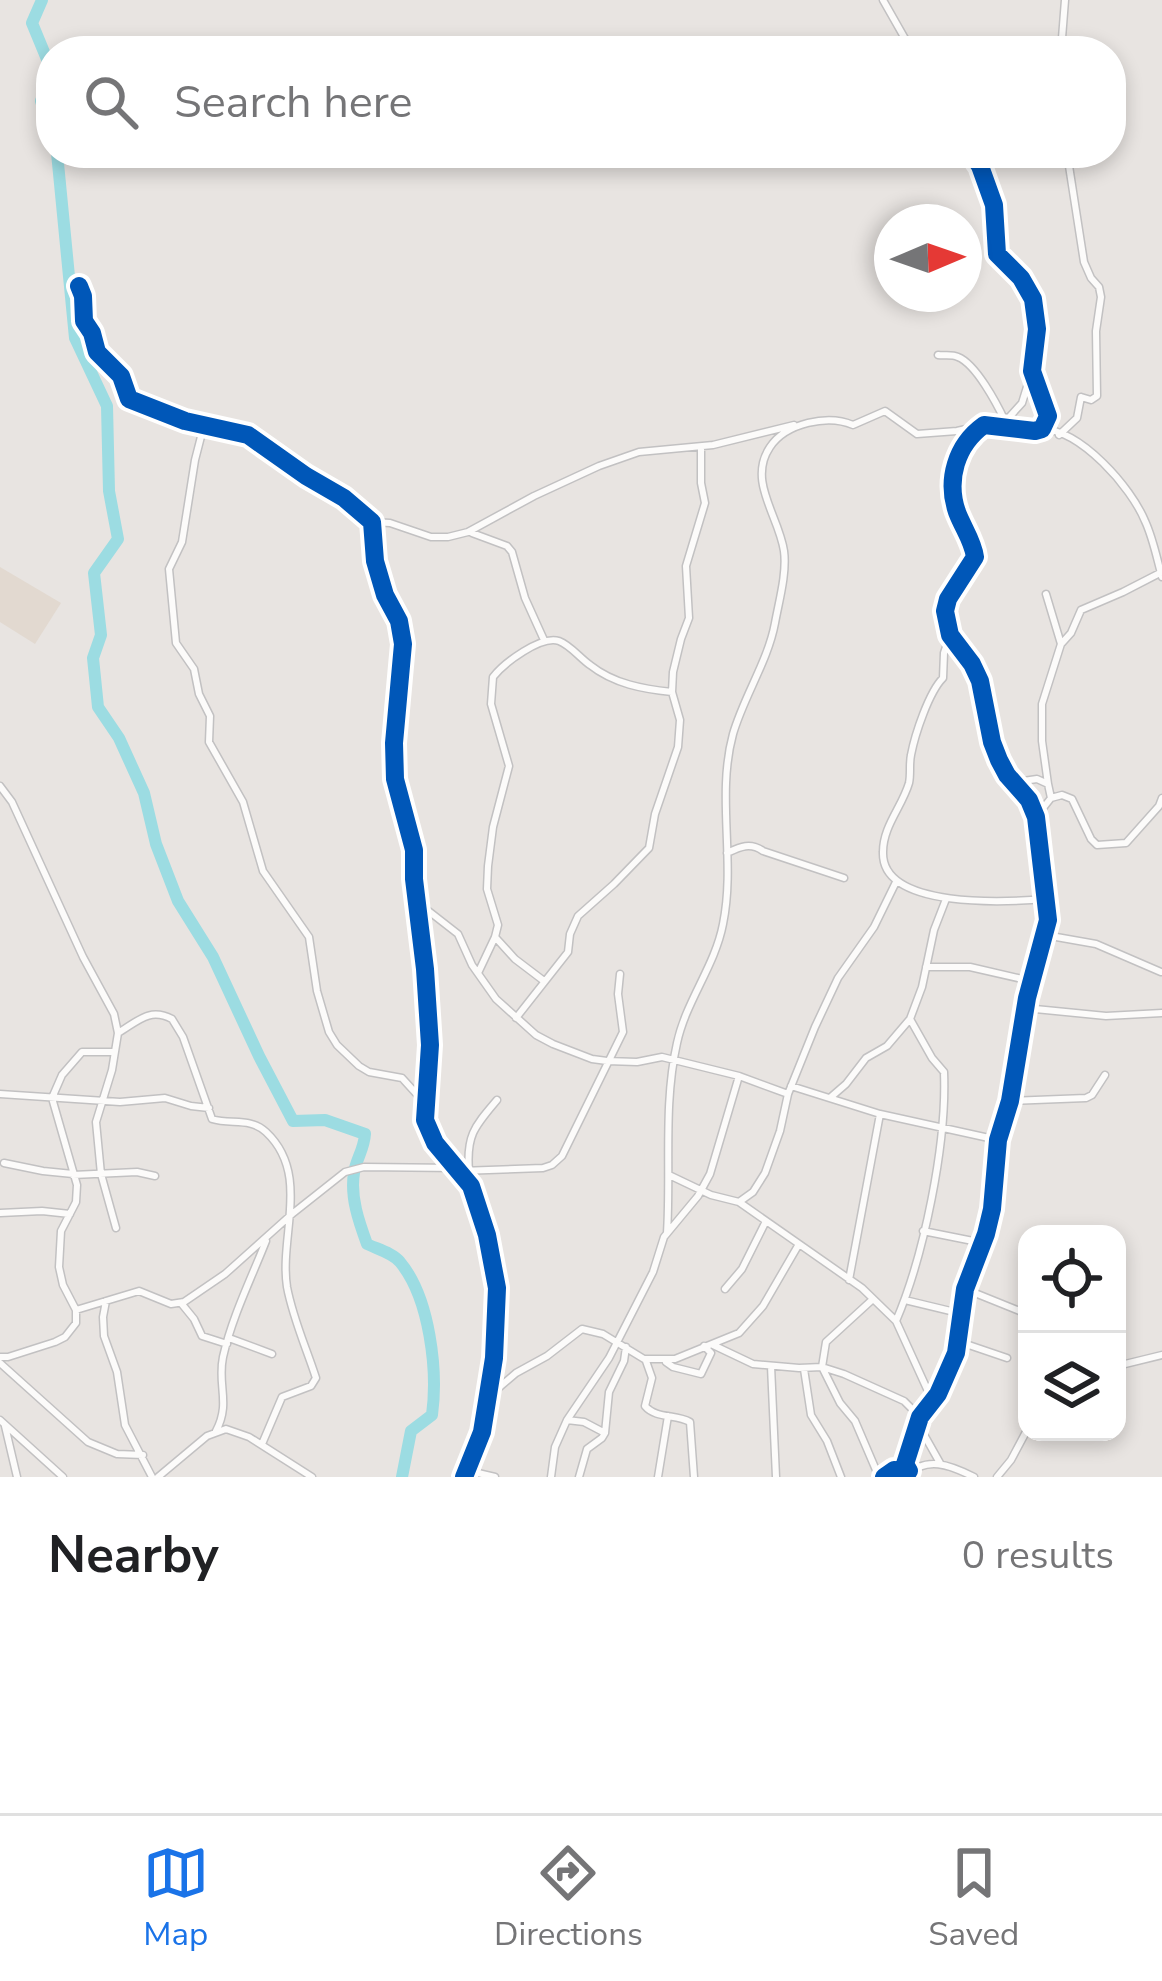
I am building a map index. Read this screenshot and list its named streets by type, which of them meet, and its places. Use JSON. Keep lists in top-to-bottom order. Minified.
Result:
{"north":"right","page":{"search":"Search here","heading":["Nearby","0 results"],"nav":["Map","Directions","Saved"]}}
